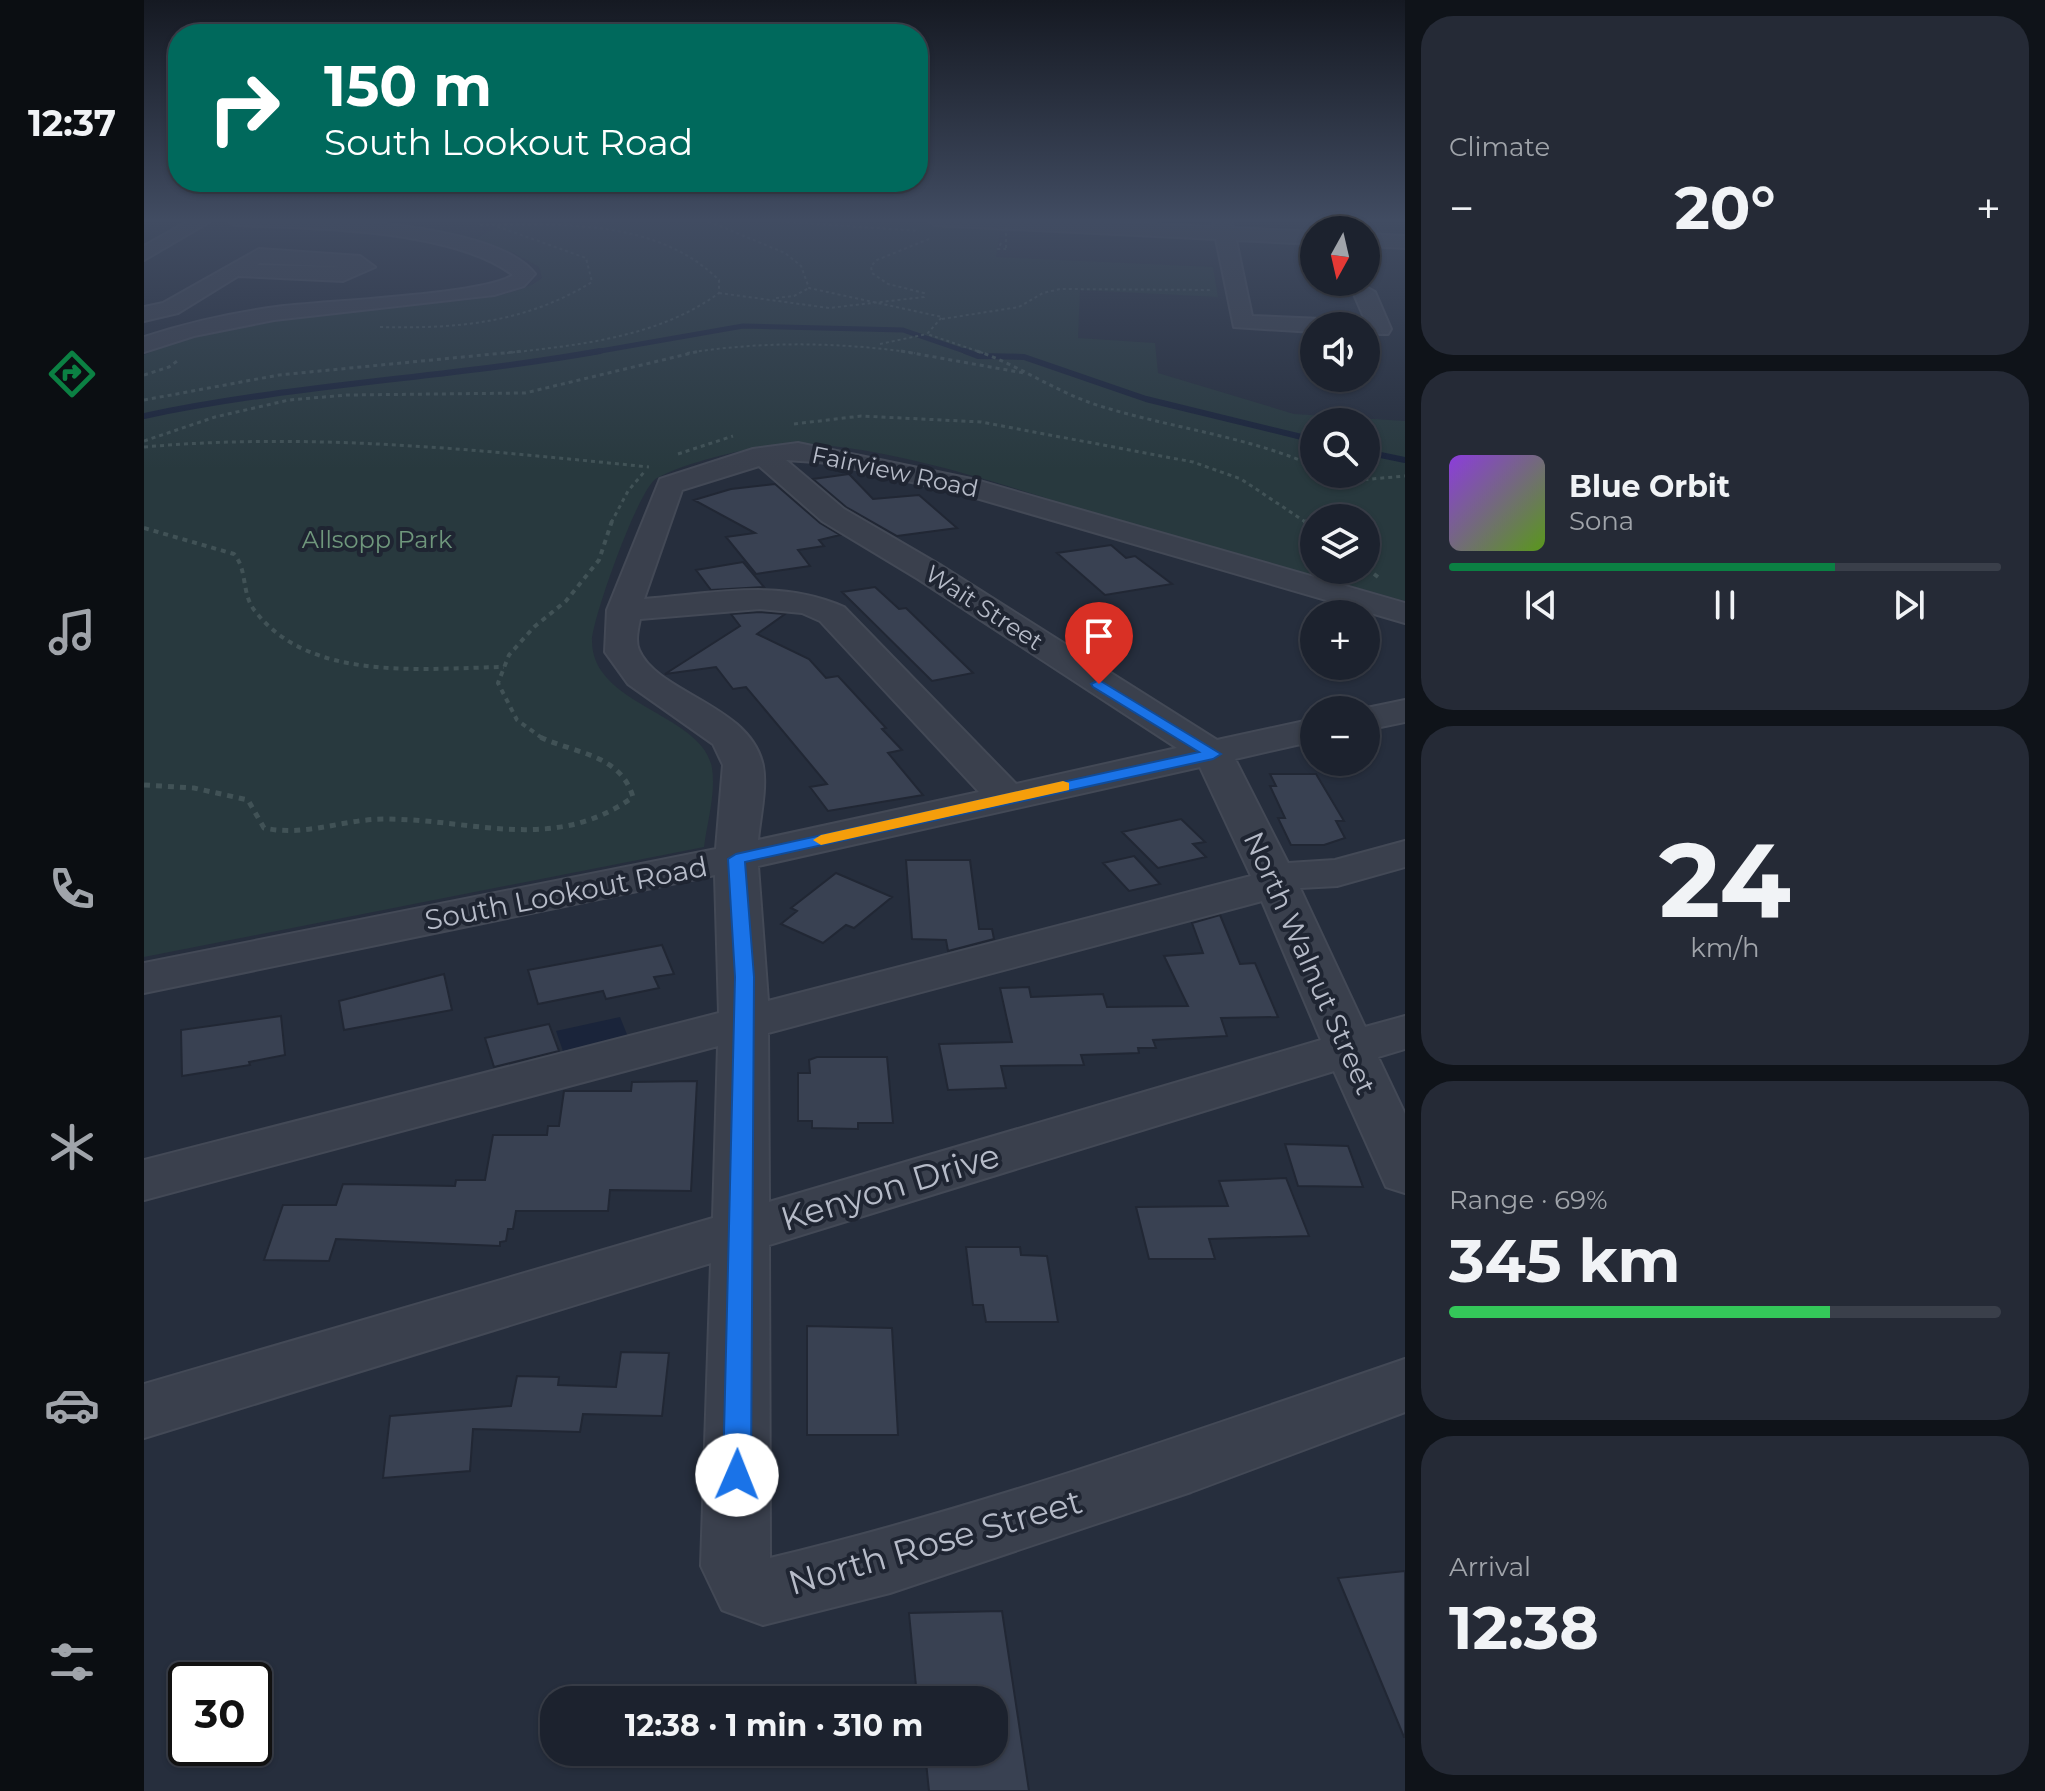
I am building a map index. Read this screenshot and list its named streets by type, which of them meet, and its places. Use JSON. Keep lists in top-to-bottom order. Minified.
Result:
{"streets":{"street":["Fairview Road","Wait Street","South Lookout Road","North Walnut Street","Kenyon Drive","North Rose Street"]},"crossings":[["Fairview Road","Wait Street"],["Fairview Road","South Lookout Road"],["Fairview Road","North Rose Street"],["Wait Street","South Lookout Road"],["Wait Street","North Walnut Street"],["South Lookout Road","North Walnut Street"],["South Lookout Road","North Rose Street"],["North Walnut Street","Kenyon Drive"],["Kenyon Drive","North Rose Street"]],"parks":["Allsopp Park"],"north":"bottom","page":{"tabs":"12:37","tile":["Climate",["24","km/h"],["Range · 69%","345 km"],["Arrival","12:38"]],"turn":["150 m","South Lookout Road"],"heat":["−","20°","+"],"map_buttons":["+","−"],"song":["Blue Orbit","Sona"],"limit":"30","trip":"12:38 · 1 min · 310 m"}}
